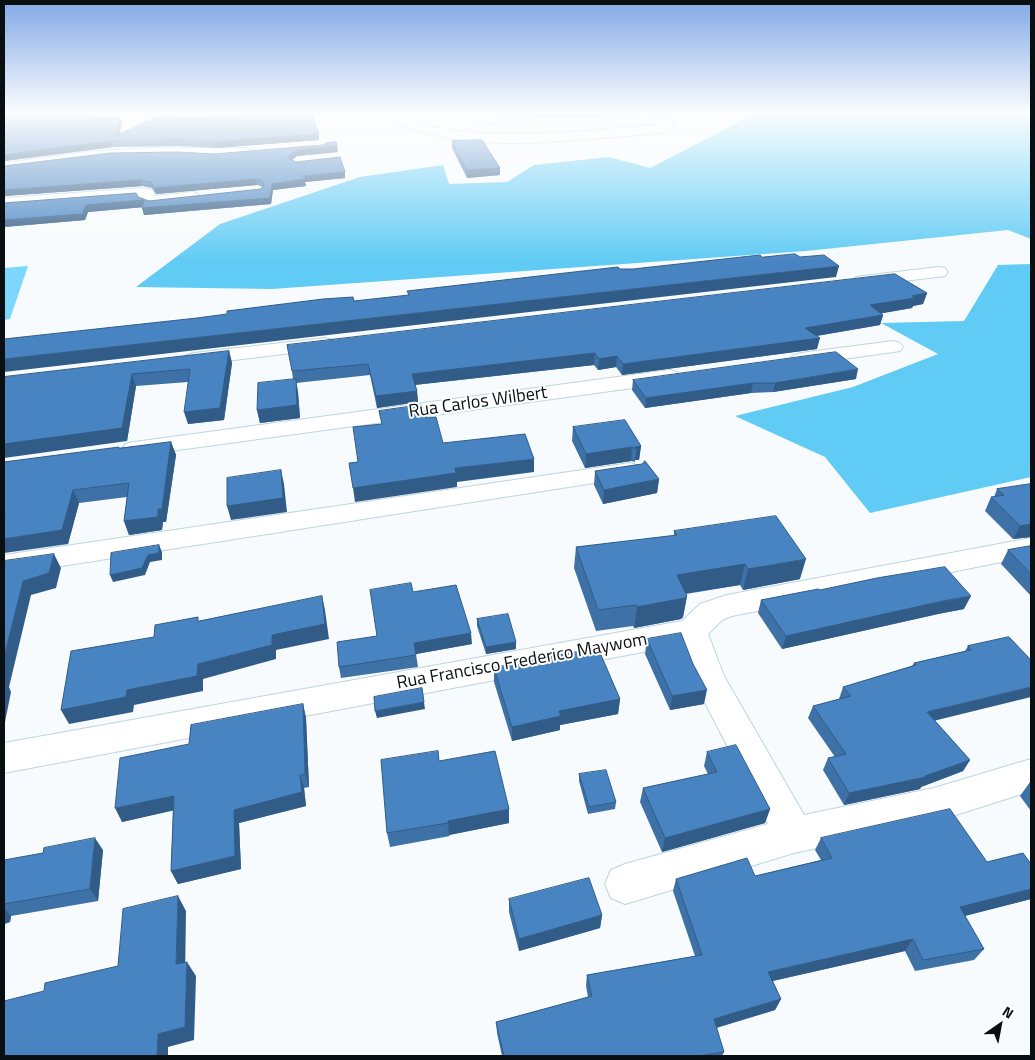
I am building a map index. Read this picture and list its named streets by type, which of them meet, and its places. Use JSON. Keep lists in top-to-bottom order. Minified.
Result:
{"streets":{"street":["Rua Carlos Wilbert","Rua Francisco Frederico Maywom"]},"north":"top right"}
